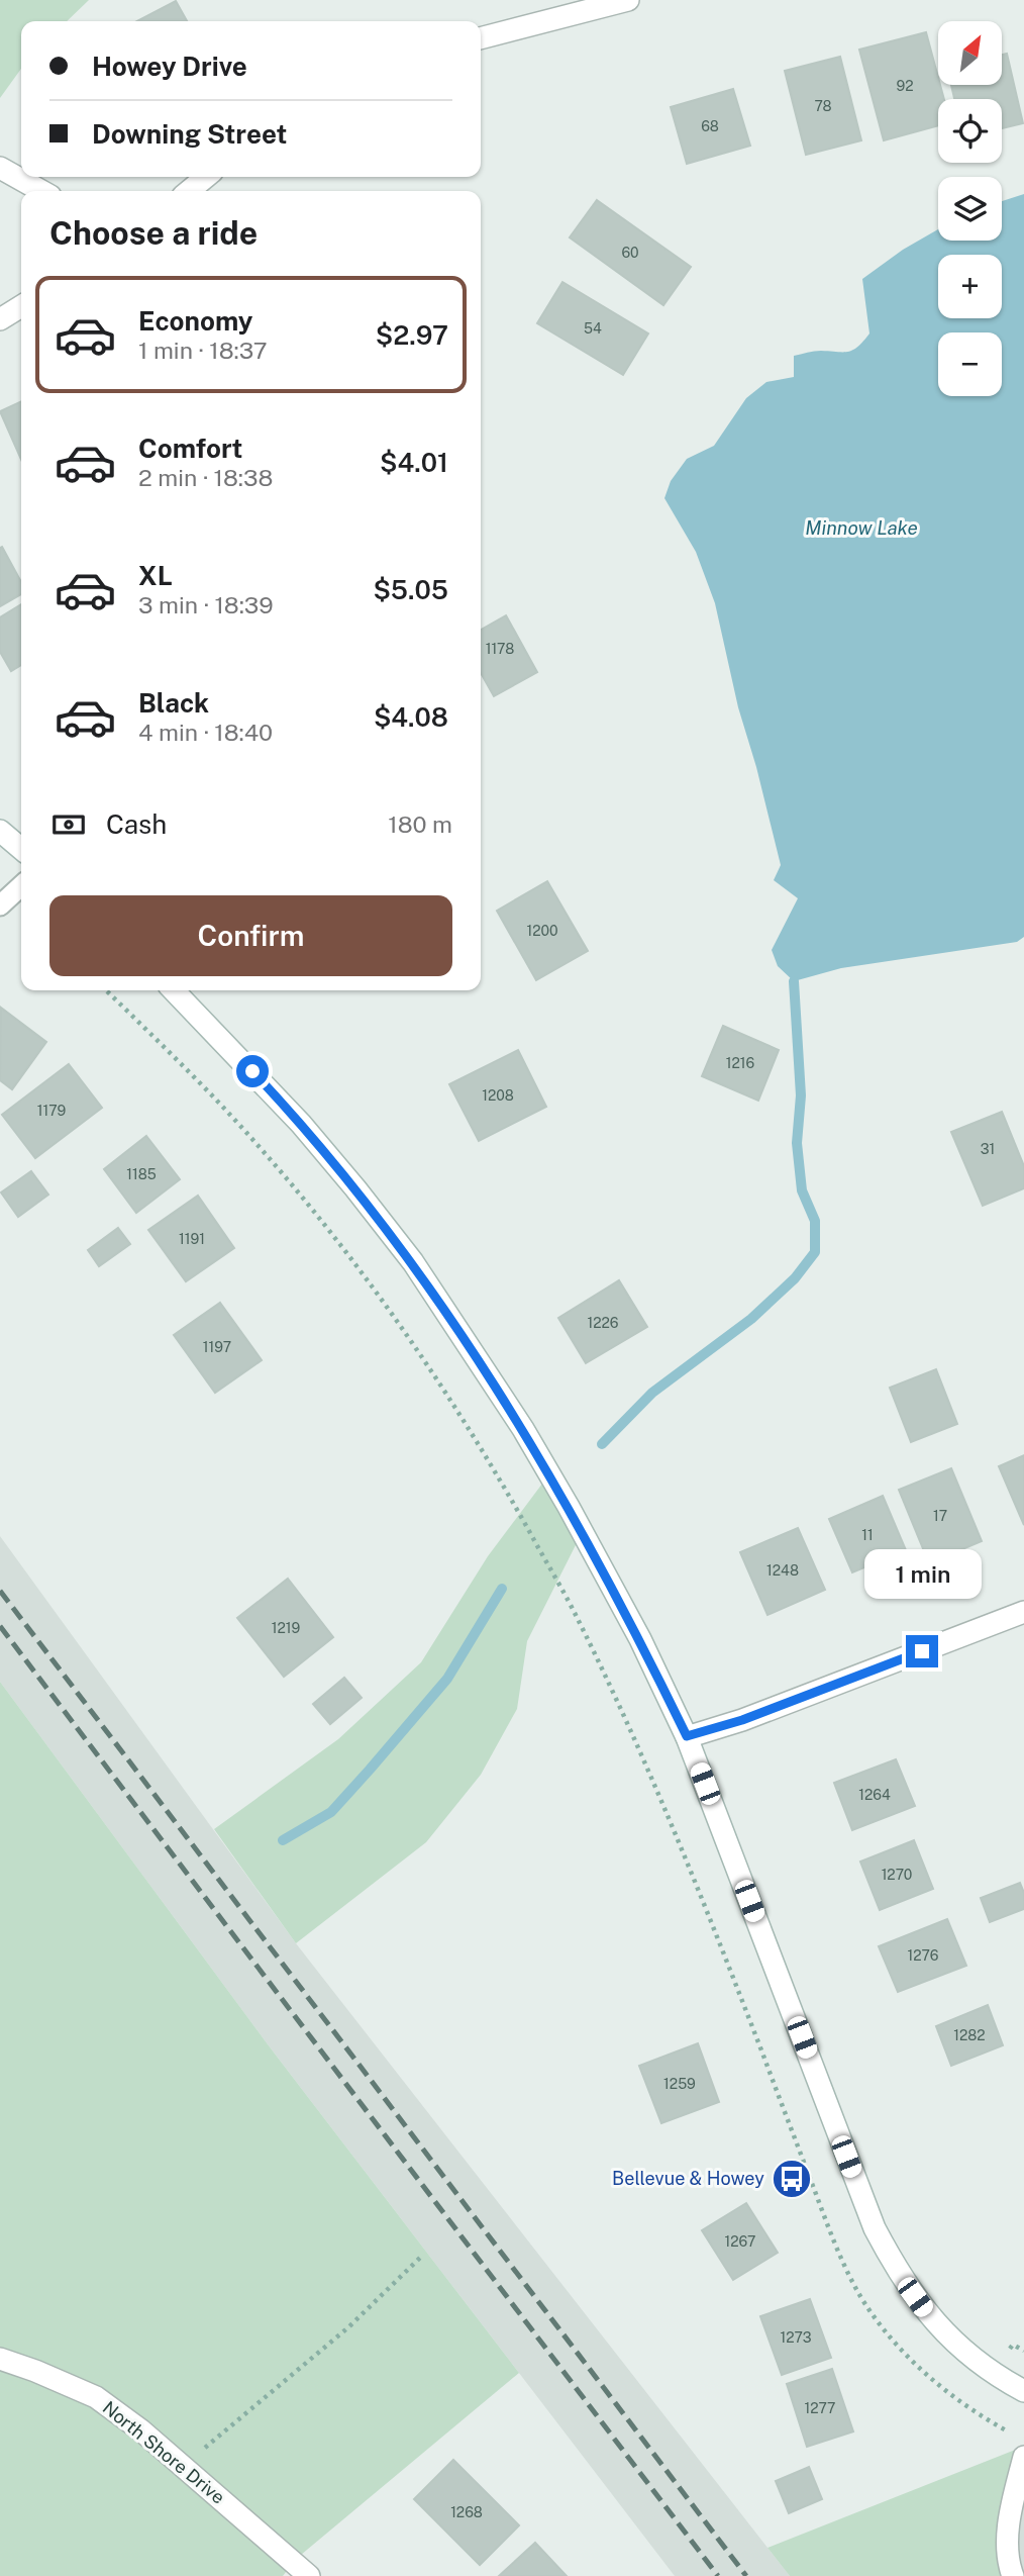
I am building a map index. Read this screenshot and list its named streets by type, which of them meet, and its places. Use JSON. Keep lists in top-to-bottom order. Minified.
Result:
{"streets":{"main road":["North Shore Drive"]},"water":["Minnow Lake"],"places":{"bus stop":["Bellevue & Howey"]},"house_numbers":["92","78","68","60","54","1178","1200","1216","1208","1179","31","1185","1191","1226","1197","17","11","1248","1219","1264","1270","1276","1282","1259","1267","1273","1277","1268"],"north":"top right","page":{"map_buttons":["+","−"],"banner":["Howey Drive","Downing Street"],"heading":"Choose a ride","list":[{"name":"Economy","note":"1 min · 18:37","value":"$2.97"},{"name":"Comfort","note":"2 min · 18:38","value":"$4.01"},{"name":"XL","note":"3 min · 18:39","value":"$5.05"},{"name":"Black","note":"4 min · 18:40","value":"$4.08"}],"pay":["Cash","180 m"],"buttons":"Confirm","bubble":"1 min"}}
